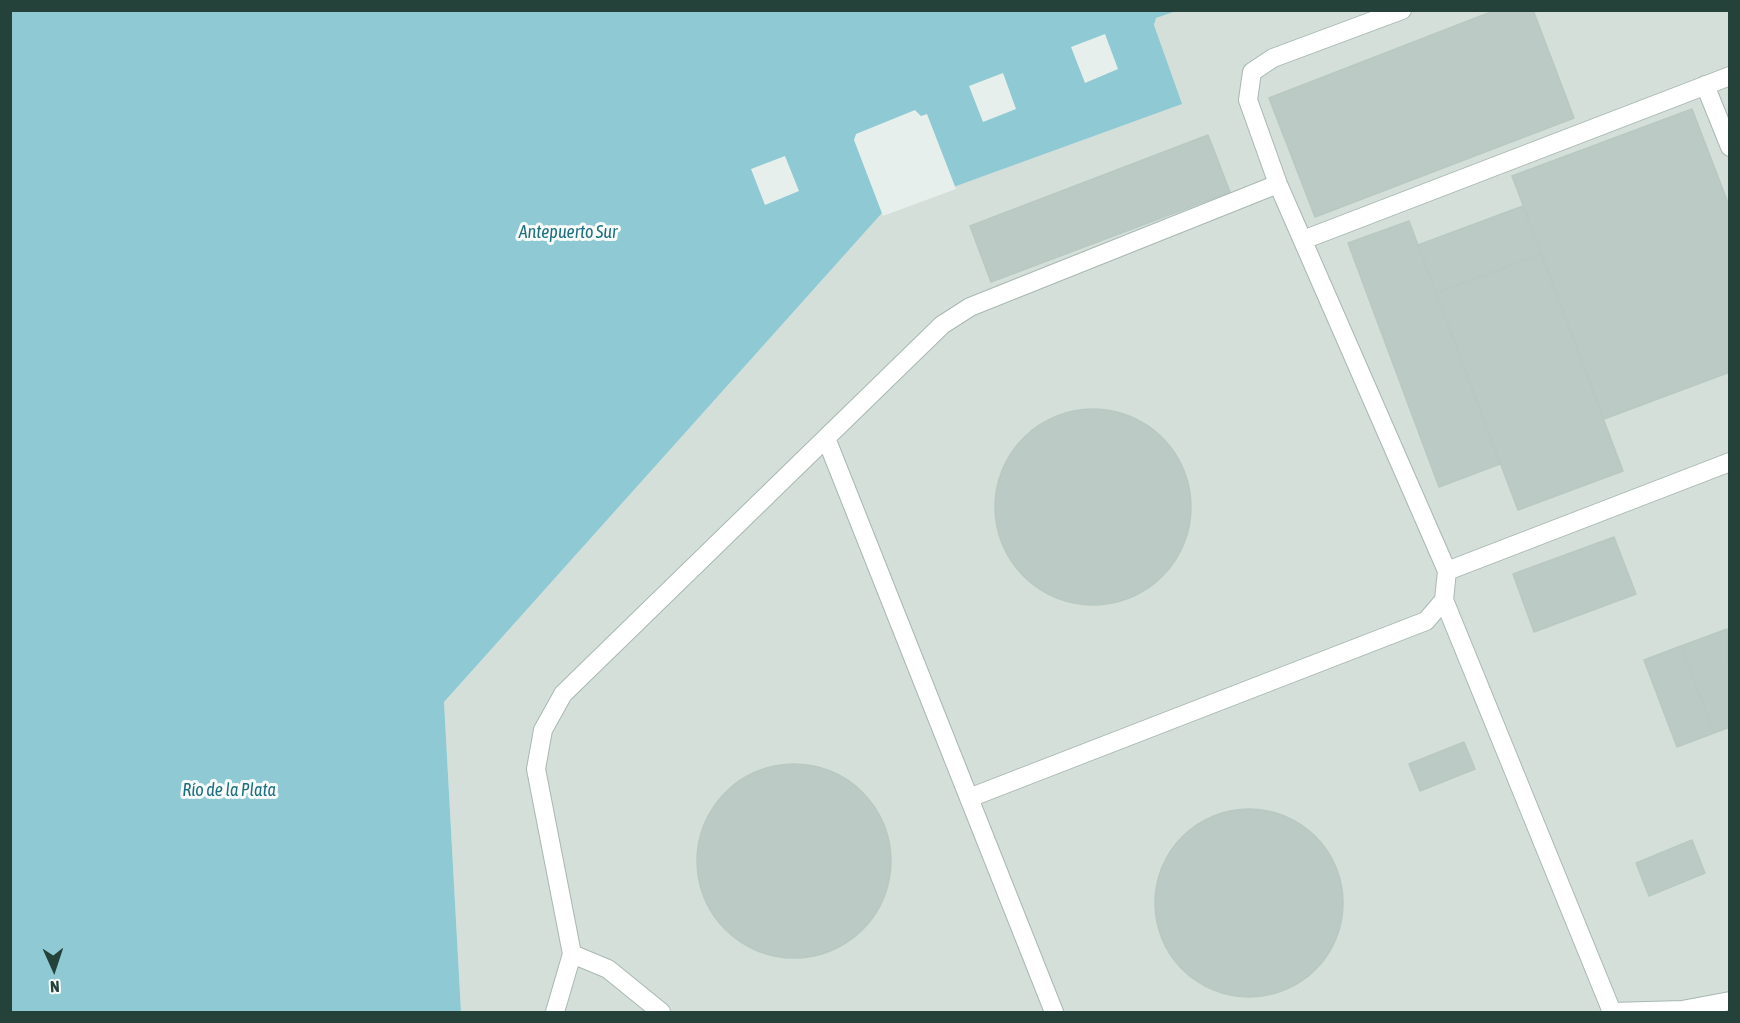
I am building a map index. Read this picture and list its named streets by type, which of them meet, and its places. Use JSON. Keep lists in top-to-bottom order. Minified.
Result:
{"water":["Antepuerto Sur","Río de la Plata"],"north":"bottom"}
